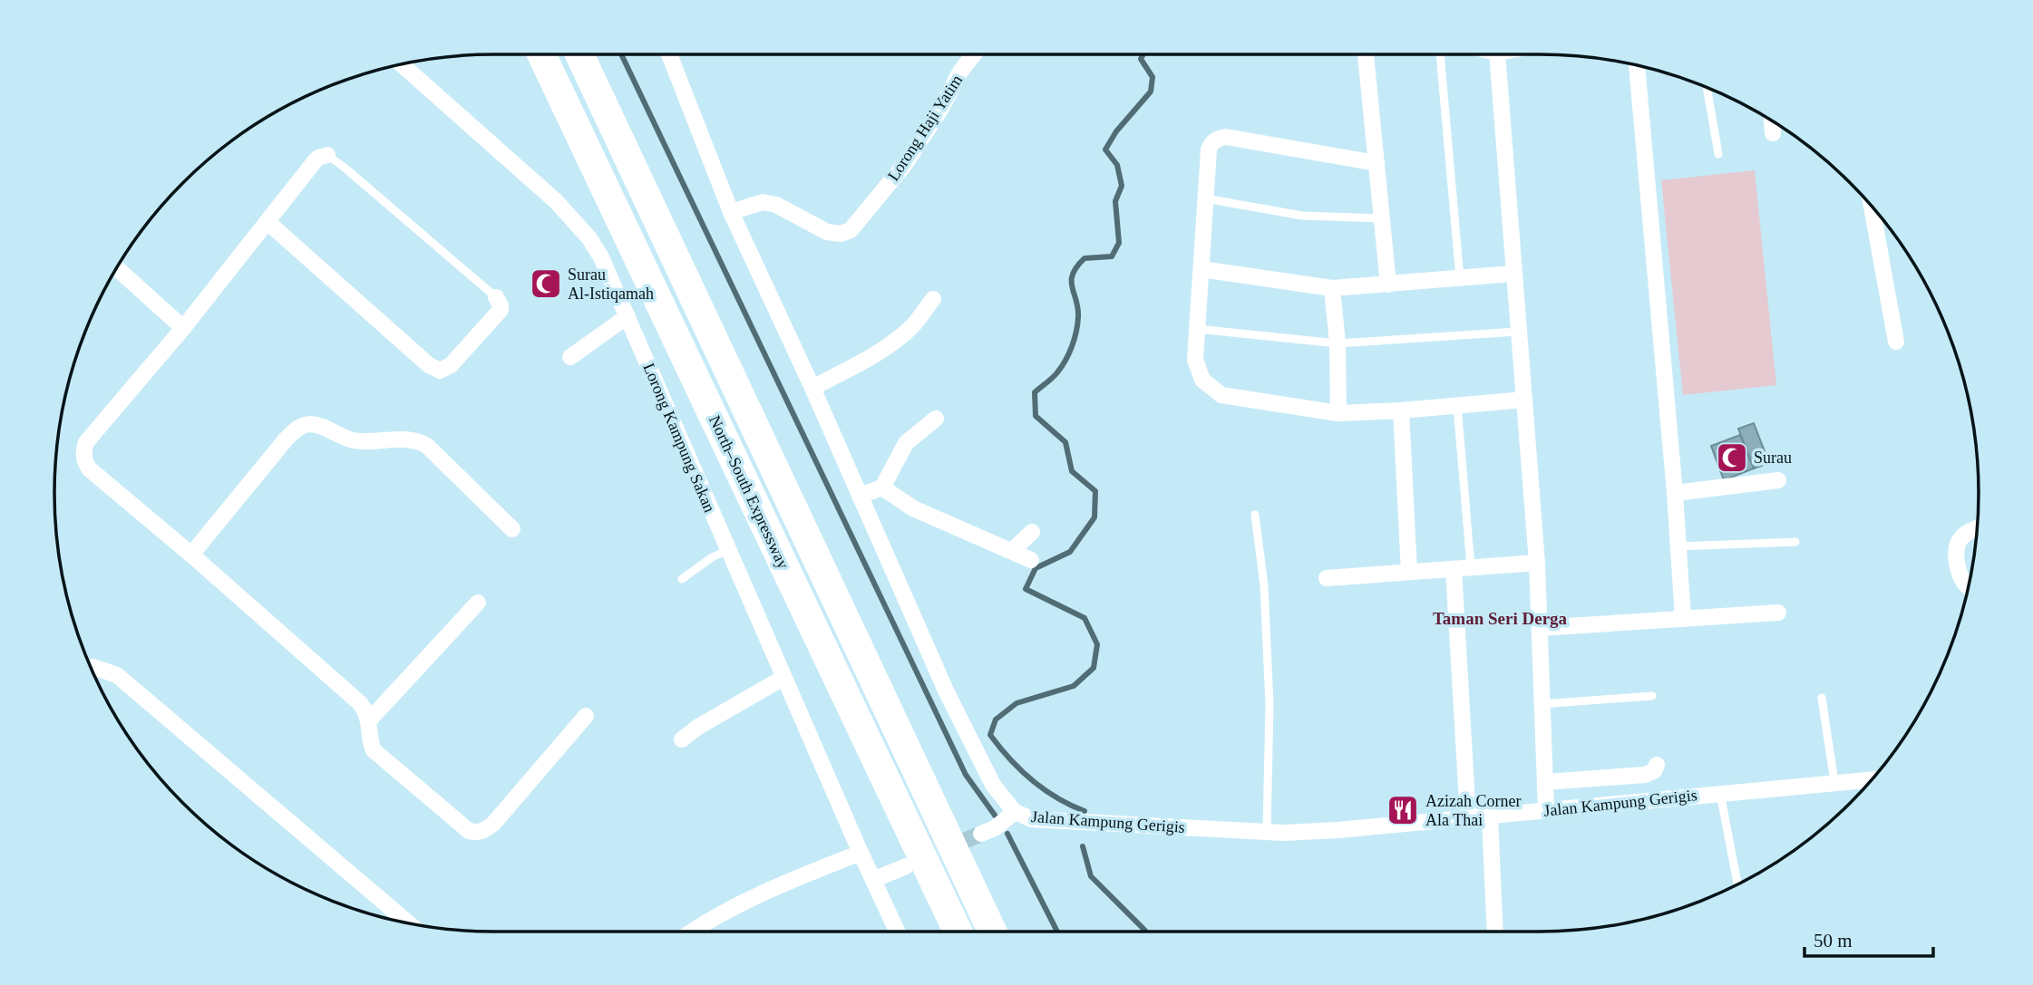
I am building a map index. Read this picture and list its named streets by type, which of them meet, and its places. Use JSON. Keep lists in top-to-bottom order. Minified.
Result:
{"streets":{"highway":["North–South Expressway"],"street":["Lorong Haji Yatim","Lorong Kampung Sakan","Jalan Kampung Gerigis"]},"districts":["Taman Seri Derga"],"places":{"mosque":["Surau Al-Istiqamah","Surau"],"restaurant":["Azizah Corner Ala Thai"]},"scale_bar":"50 m"}
